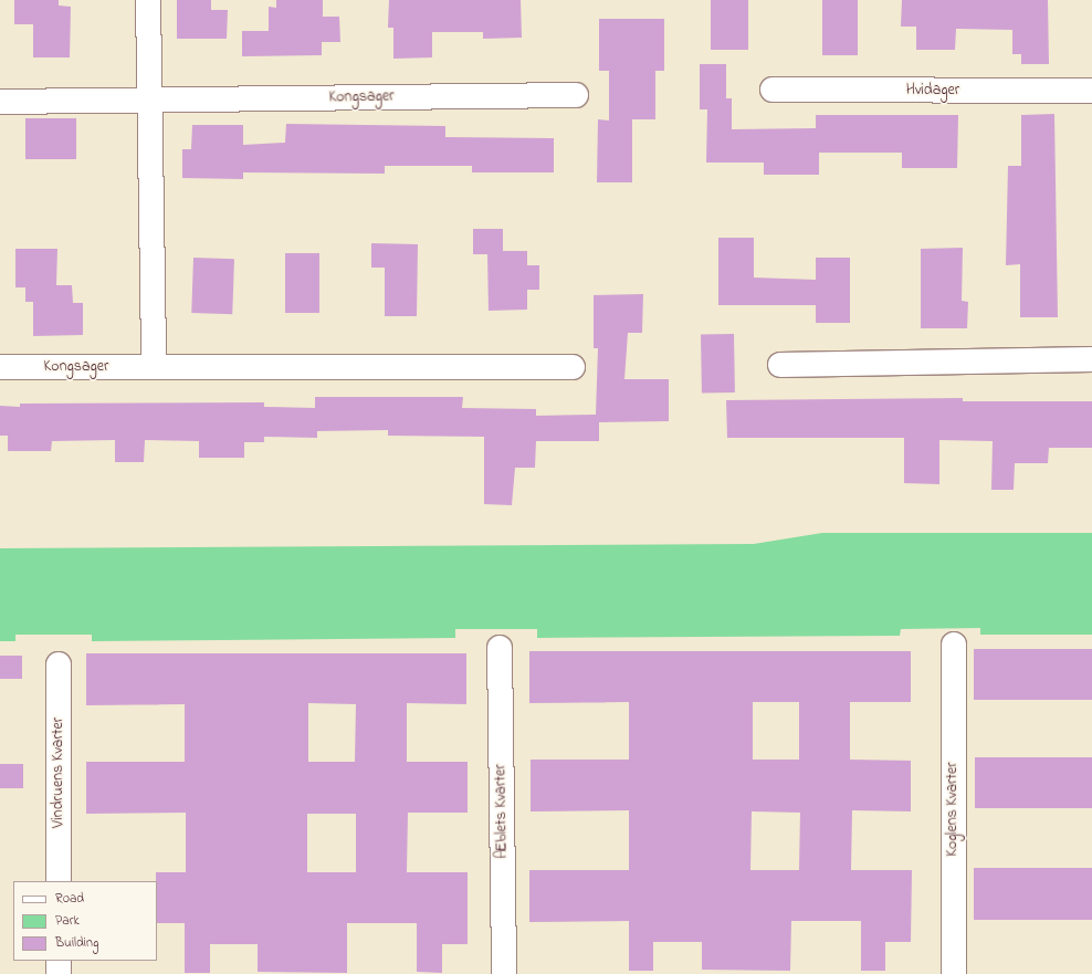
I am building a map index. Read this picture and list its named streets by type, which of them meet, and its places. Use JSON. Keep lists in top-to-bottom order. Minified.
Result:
{"streets":{"street":["Hvidager","Kongsager","Vindruens Kvarter","Koglens Kvarter","Æblets Kvarter"]},"legend":["Road","Park","Building"]}
